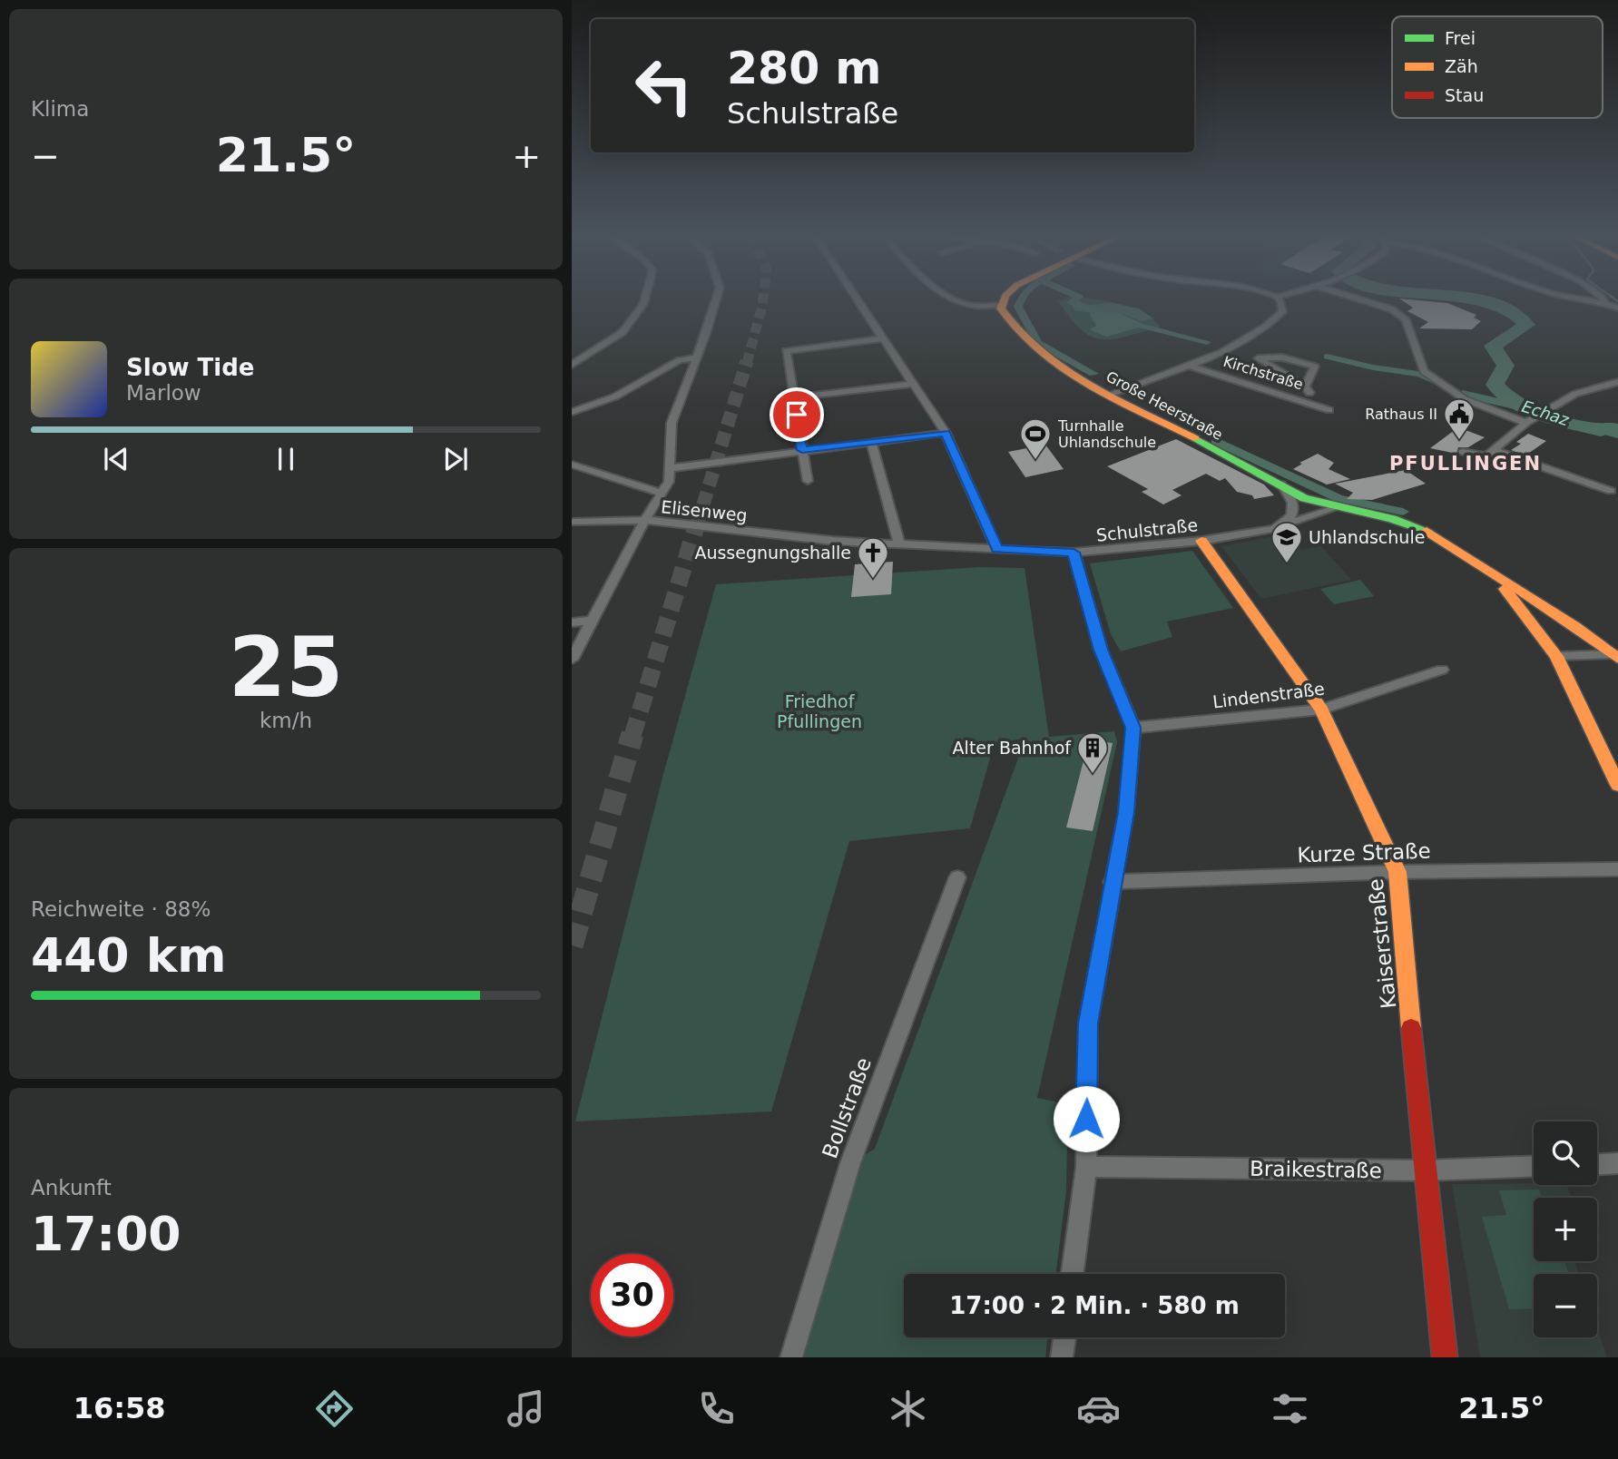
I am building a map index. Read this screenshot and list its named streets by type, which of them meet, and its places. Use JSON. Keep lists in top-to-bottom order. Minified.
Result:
{"streets":{"main road":["Große Heerstraße","Kaiserstraße"],"street":["Kirchstraße","Elisenweg","Schulstraße","Lindenstraße","Kurze Straße","Bollstraße","Braikestraße"]},"crossings":[["Große Heerstraße","Schulstraße"],["Elisenweg","Schulstraße"],["Schulstraße","Kaiserstraße"],["Lindenstraße","Kaiserstraße"],["Kurze Straße","Kaiserstraße"],["Kaiserstraße","Braikestraße"]],"districts":["PFULLINGEN"],"water":["Echaz"],"parks":["Friedhof Pfullingen"],"places":{"public building":["Rathaus II"],"sports":["Turnhalle Uhlandschule"],"school or university":["Uhlandschule"],"church":["Aussegnungshalle"],"building":["Alter Bahnhof"]},"legend":["Frei","Zäh","Stau"],"page":{"tile":["Klima",["25","km/h"],["Reichweite · 88%","440 km"],["Ankunft","17:00"]],"turn":["280 m","Schulstraße"],"heat":["−","21.5°","+"],"song":["Slow Tide","Marlow"],"map_buttons":["+","−"],"limit":"30","trip":"17:00 · 2 Min. · 580 m","tabs":["16:58","21.5°"]}}
